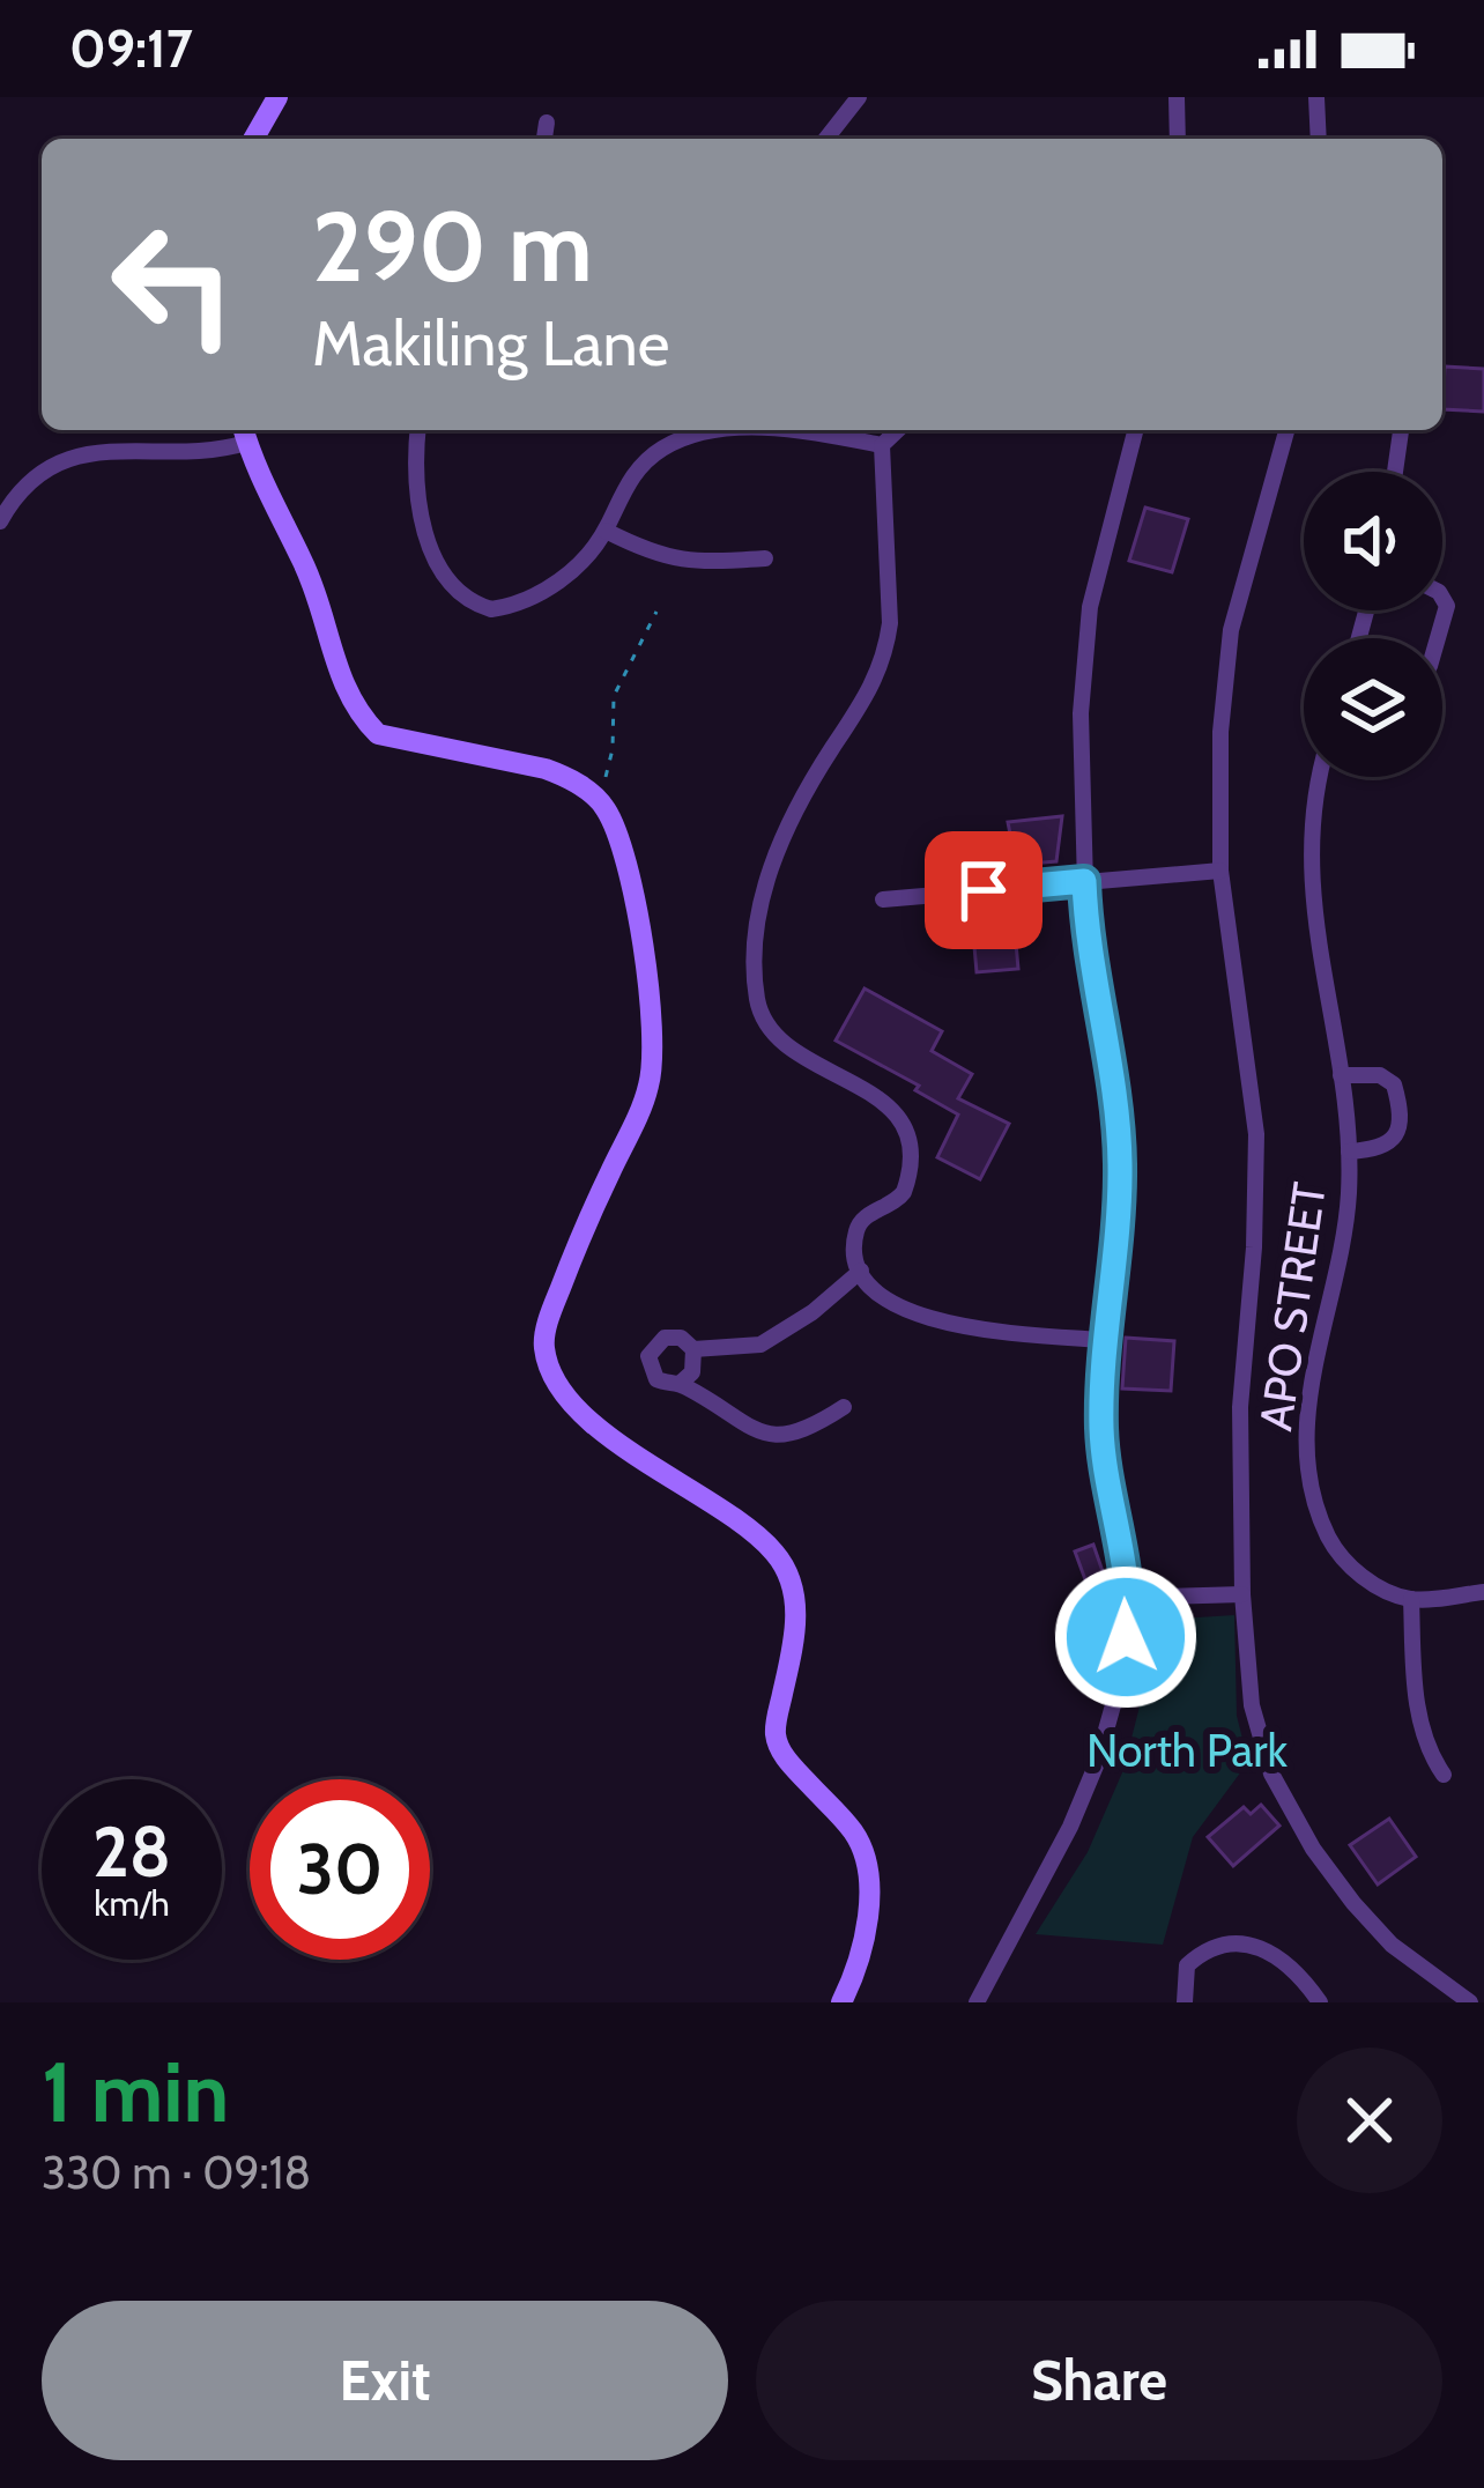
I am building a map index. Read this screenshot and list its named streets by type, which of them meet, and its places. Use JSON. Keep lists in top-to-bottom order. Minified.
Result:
{"streets":{"street":["APO STREET"]},"parks":["North Park"],"page":{"status":"09:17","turn":["290 m","Makiling Lane"],"speed":"28 km/h","limit":"30","heading":["1 min","330 m · 09:18"],"buttons":["Exit","Share"]}}
